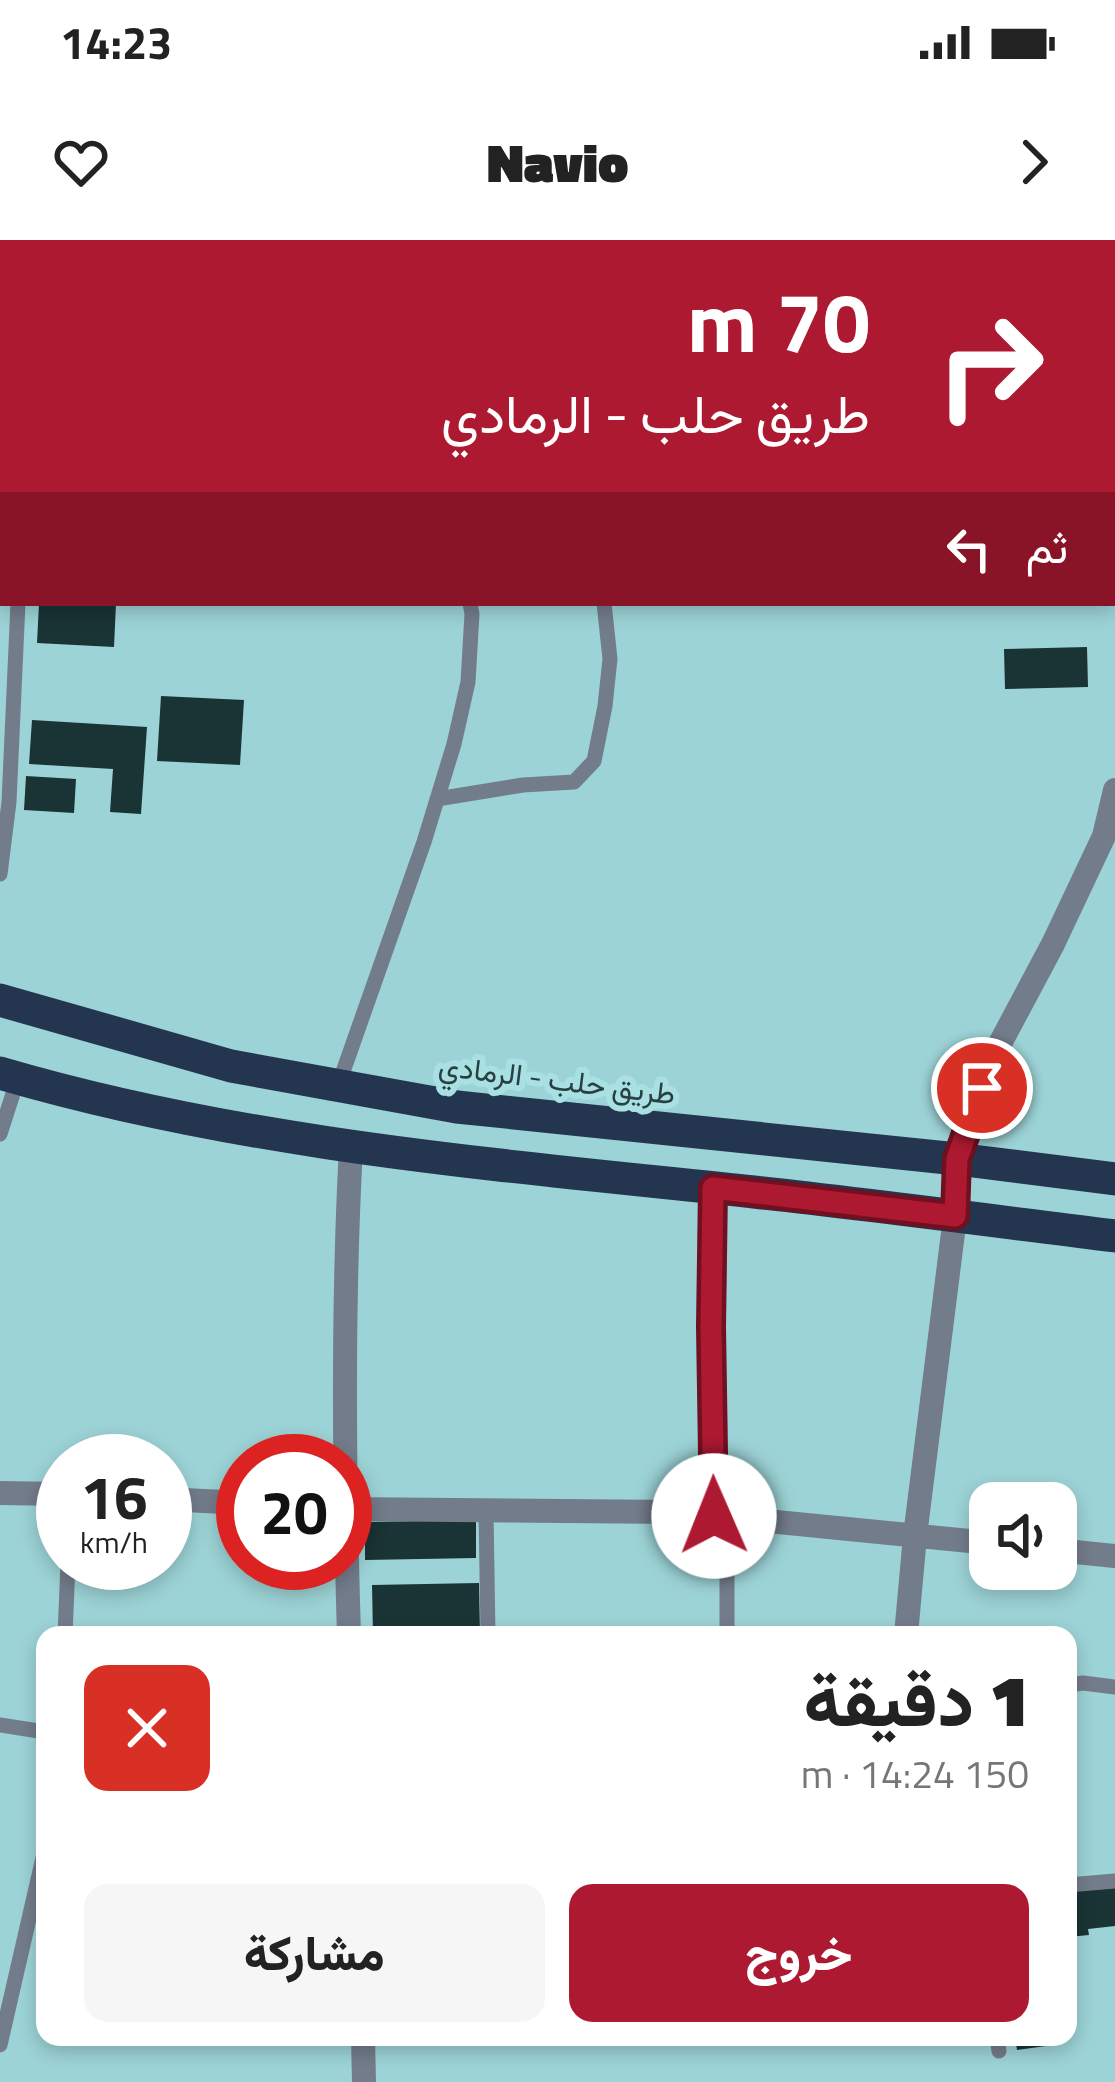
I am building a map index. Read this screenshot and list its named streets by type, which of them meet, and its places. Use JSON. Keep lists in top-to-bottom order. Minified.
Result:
{"streets":{"highway":["طريق حلب - الرمادي"]},"page":{"status":"14:23","header":"Navio","turn":["70 m","طريق حلب - الرمادي"],"then":"ثم","speed":"16 km/h","limit":"20","heading":["1 دقيقة","150 m · 14:24"],"buttons":["خروج","مشاركة"]}}
